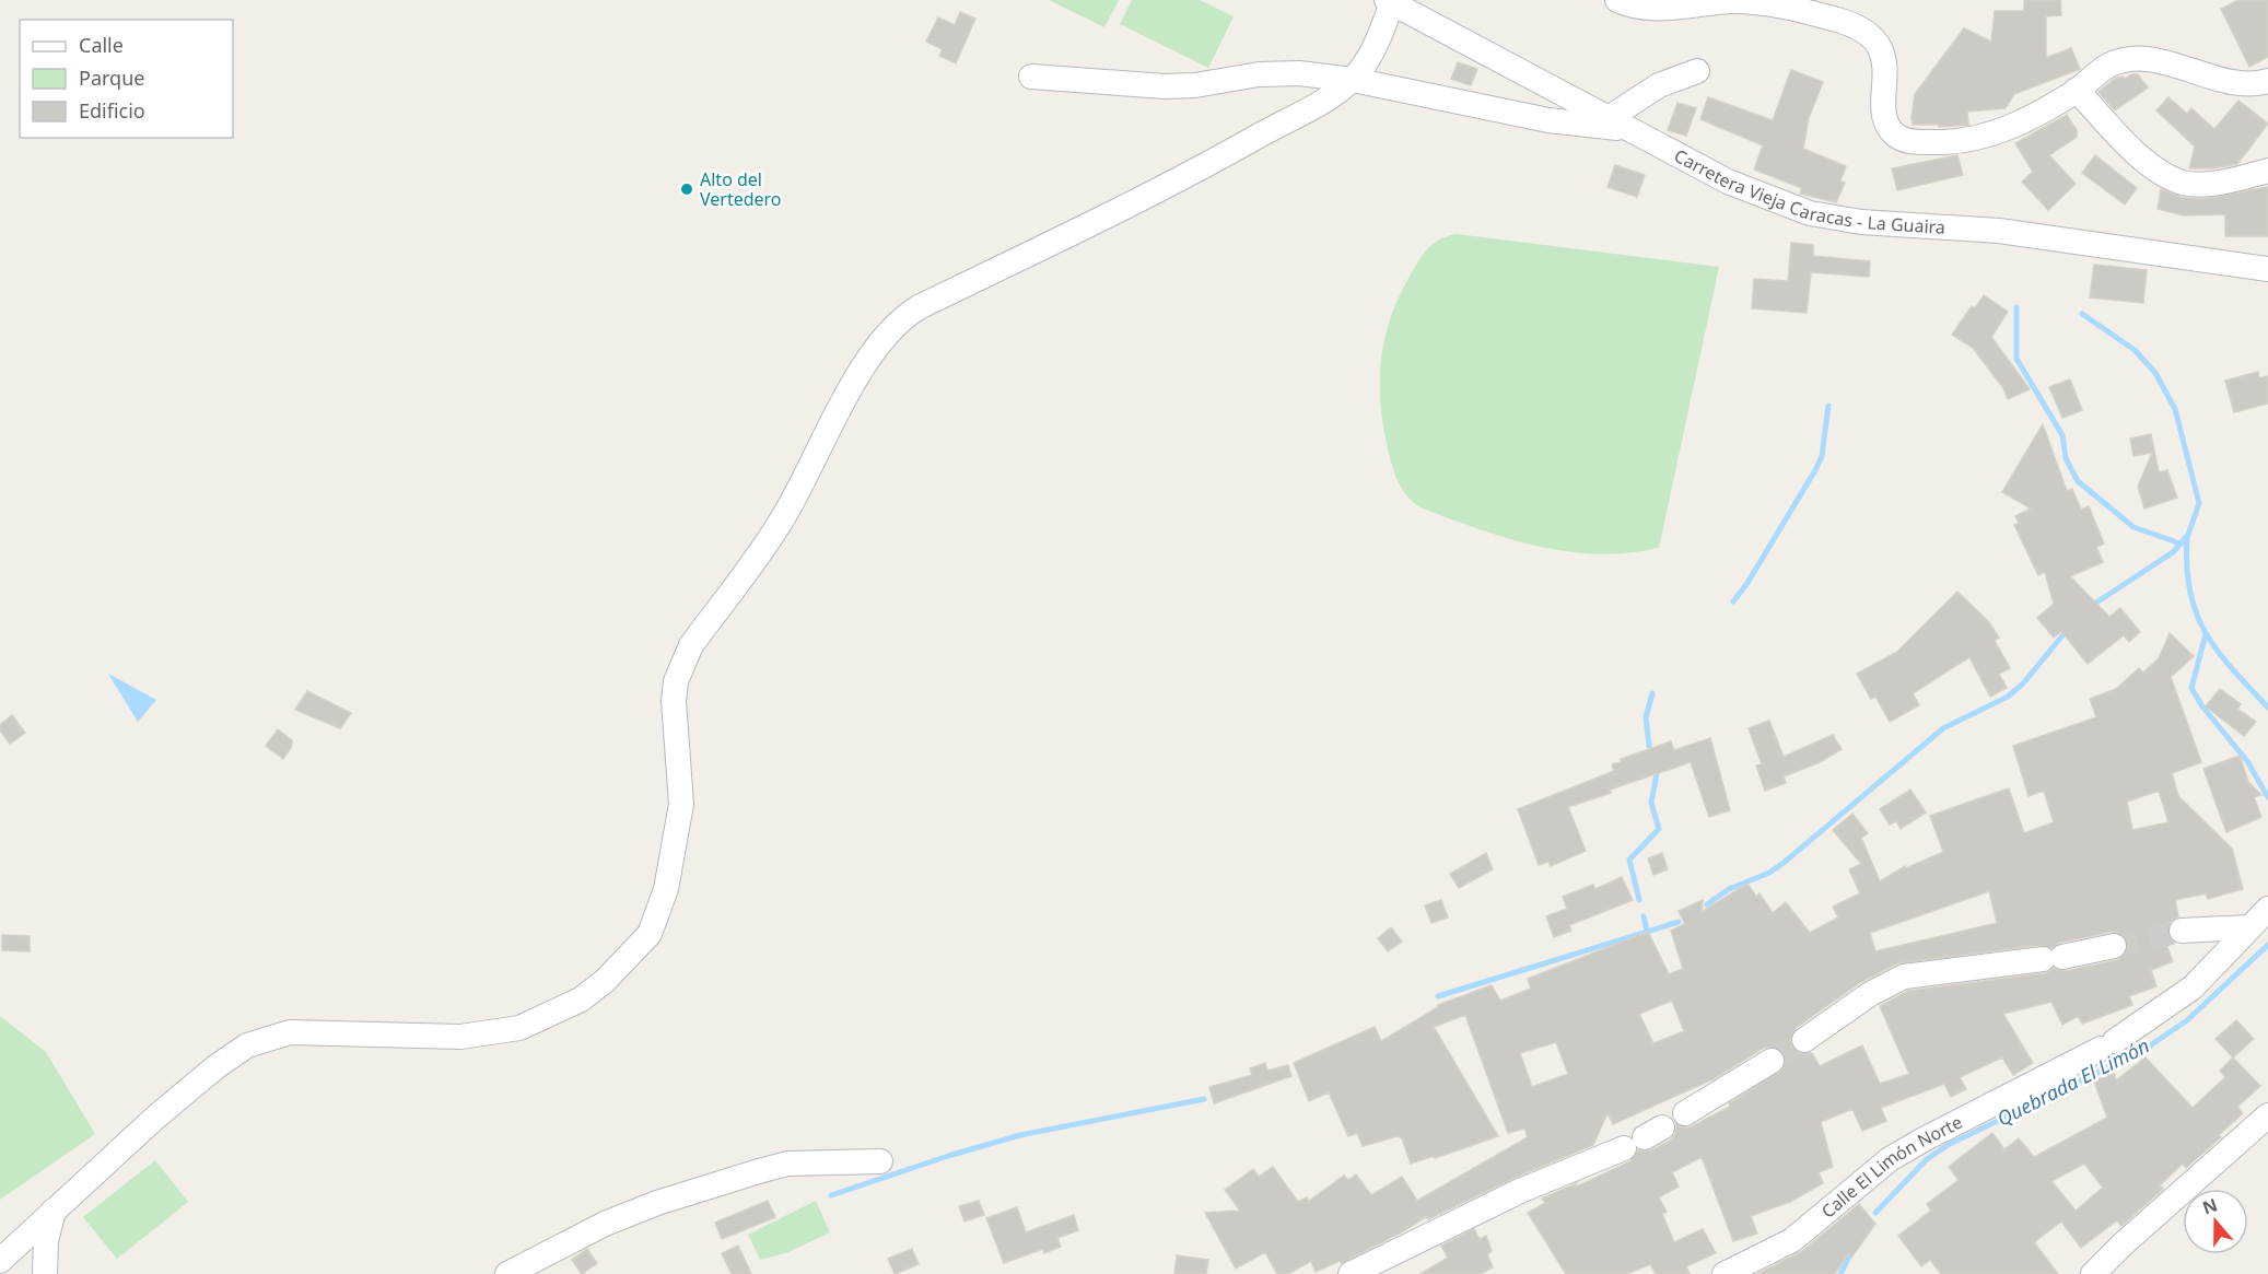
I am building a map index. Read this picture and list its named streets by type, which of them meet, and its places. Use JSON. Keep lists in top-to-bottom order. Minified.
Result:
{"streets":{"street":["Carretera Vieja Caracas - La Guaira","Calle El Limón Norte"]},"water":["Quebrada El Limón"],"places":["Alto del Vertedero"],"legend":["Calle","Parque","Edificio"],"north":"top"}
